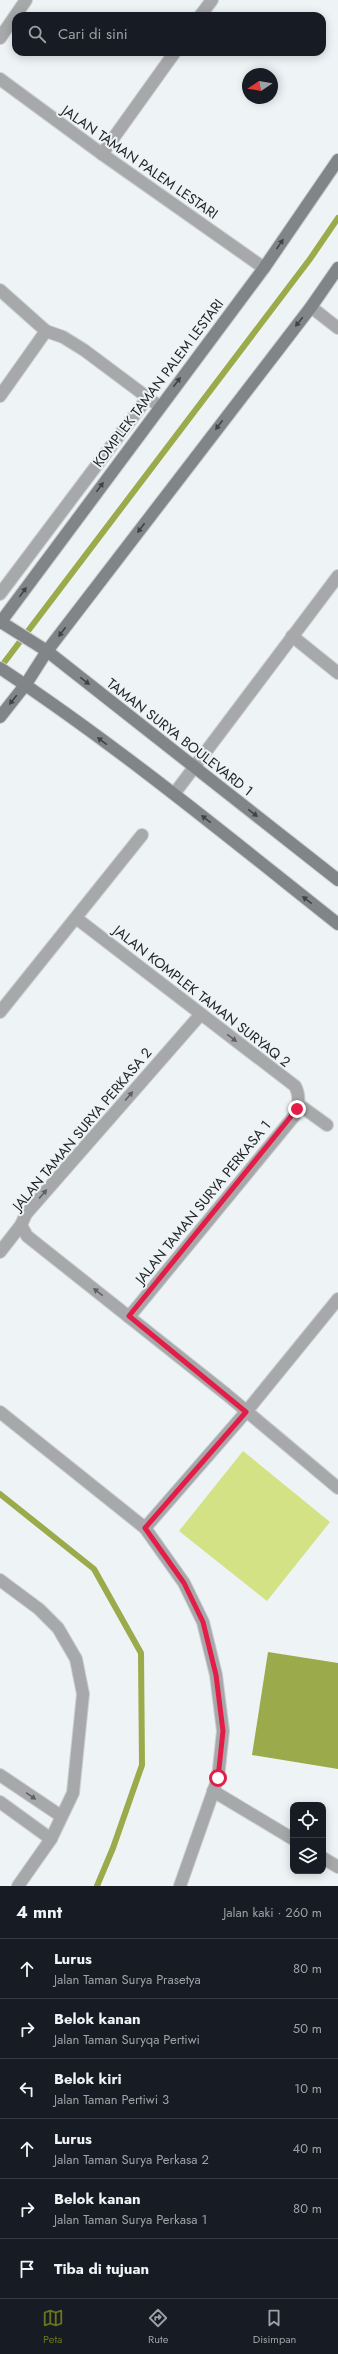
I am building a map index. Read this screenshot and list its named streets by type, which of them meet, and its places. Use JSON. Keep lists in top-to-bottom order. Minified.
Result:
{"streets":{"street":["JALAN TAMAN PALEM LESTARI","KOMPLEK TAMAN PALEM LESTARI","TAMAN SURYA BOULEVARD 1","JALAN KOMPLEK TAMAN SURYAQ 2","JALAN TAMAN SURYA PERKASA 2","JALAN TAMAN SURYA PERKASA 1"]},"crossings":[["JALAN TAMAN PALEM LESTARI","KOMPLEK TAMAN PALEM LESTARI"],["KOMPLEK TAMAN PALEM LESTARI","TAMAN SURYA BOULEVARD 1"],["JALAN KOMPLEK TAMAN SURYAQ 2","JALAN TAMAN SURYA PERKASA 2"],["JALAN KOMPLEK TAMAN SURYAQ 2","JALAN TAMAN SURYA PERKASA 1"],["JALAN TAMAN SURYA PERKASA 2","JALAN TAMAN SURYA PERKASA 1"]],"one_way":["JALAN KOMPLEK TAMAN SURYAQ 2"],"north":"left","page":{"search":"Cari di sini","heading":["4 mnt","Jalan kaki · 260 m"],"list":[["Lurus","Jalan Taman Surya Prasetya","80 m"],["Belok kanan","Jalan Taman Suryqa Pertiwi","50 m"],["Belok kiri","Jalan Taman Pertiwi 3","10 m"],["Lurus","Jalan Taman Surya Perkasa 2","40 m"],["Belok kanan","Jalan Taman Surya Perkasa 1","80 m"],"Tiba di tujuan"],"nav":["Peta","Rute","Disimpan"]}}
